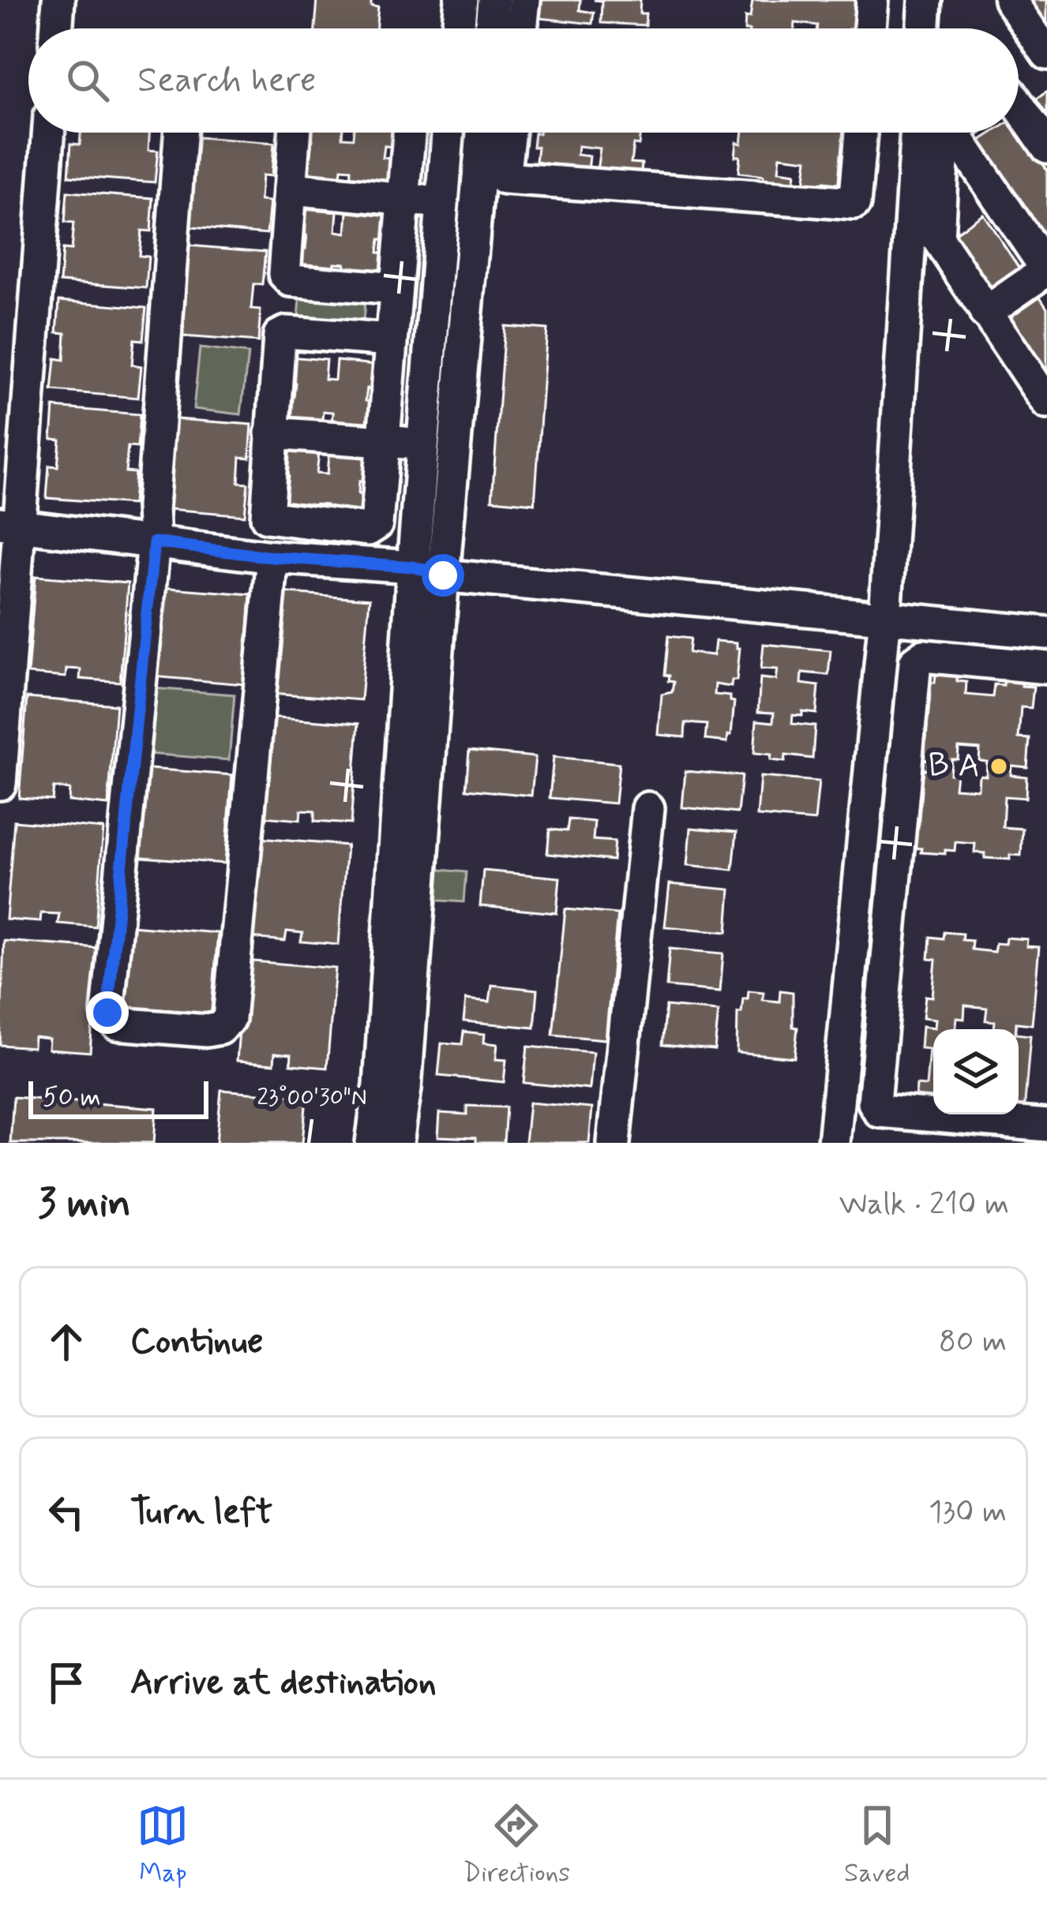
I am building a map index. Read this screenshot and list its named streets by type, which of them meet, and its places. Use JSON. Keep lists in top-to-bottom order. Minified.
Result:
{"places":["B A"],"scale_bar":"50 m","page":{"search":"Search here","scale":"50 m","heading":["3 min","Walk · 210 m"],"list":[["Continue","80 m"],["Turn left","130 m"],"Arrive at destination"],"nav":["Map","Directions","Saved"]},"coordinates":["23°00'30\"N"]}
